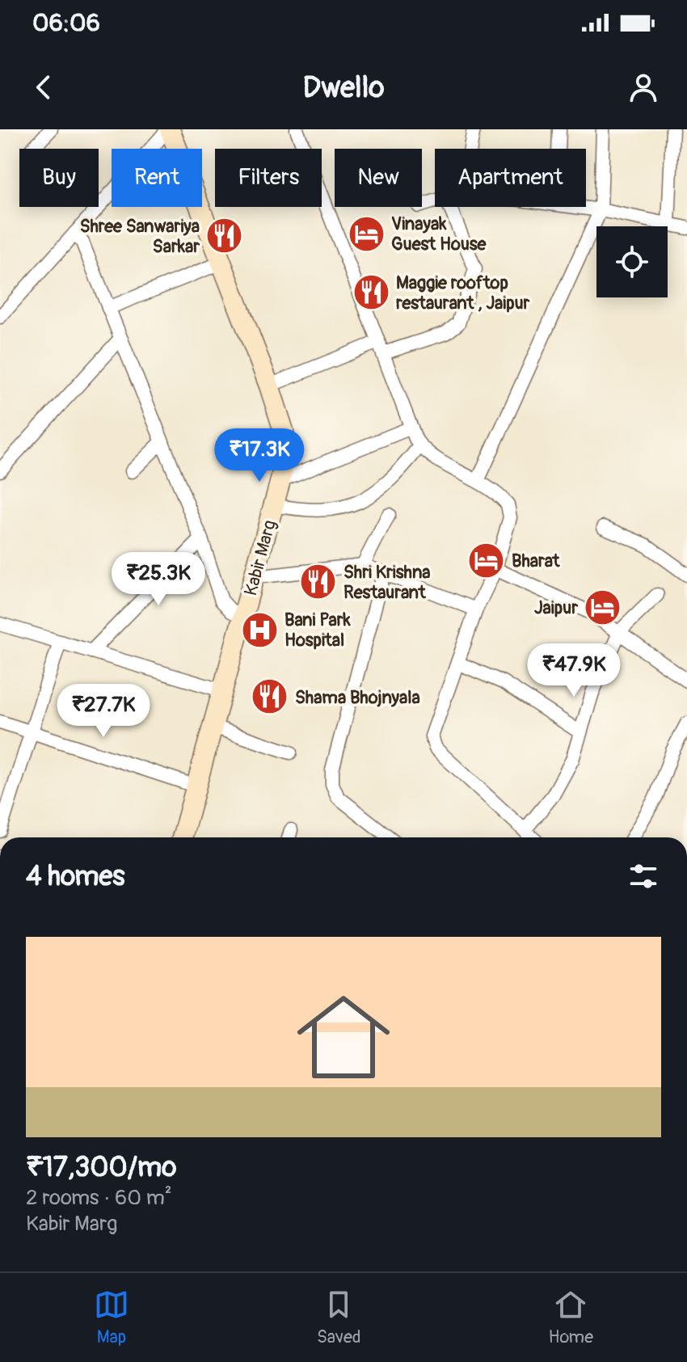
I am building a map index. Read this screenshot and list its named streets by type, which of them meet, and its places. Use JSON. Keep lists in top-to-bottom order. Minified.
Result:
{"streets":{"street":["Kabir Marg"]},"places":{"hotel":["Vinayak Guest House","Bharat","Jaipur"],"restaurant":["Shree Sanwariya Sarkar","Maggie rooftop restaurant , Jaipur","Shri Krishna Restaurant","Shama Bhojnyala"],"hospital":["Bani Park Hospital"]},"page":{"status":"06:06","header":"Dwello","chip":["Buy","Rent","Filters","New","Apartment"],"price":["₹17.3K","₹25.3K","₹47.9K","₹27.7K"],"heading":"4 homes","list":[{"name":"₹17,300/mo","note":"2 rooms · 60 m² · Kabir Marg"}],"tabs":["Map","Saved","Home"]}}
